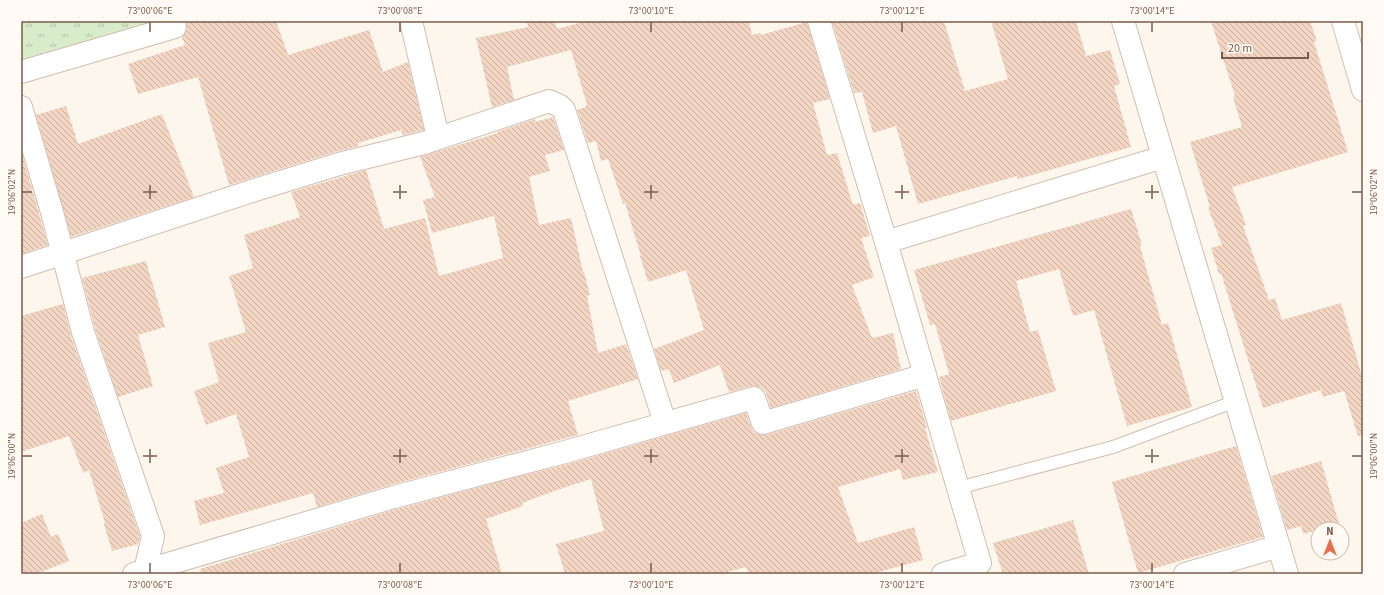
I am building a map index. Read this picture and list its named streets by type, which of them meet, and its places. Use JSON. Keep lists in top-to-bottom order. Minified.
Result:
{"scale_bar":"20 m","north":"top","coordinates":["73°00'06\"E","73°00'08\"E","73°00'10\"E","73°00'12\"E","73°00'14\"E","19°06'02\"N","19°06'00\"N"]}
